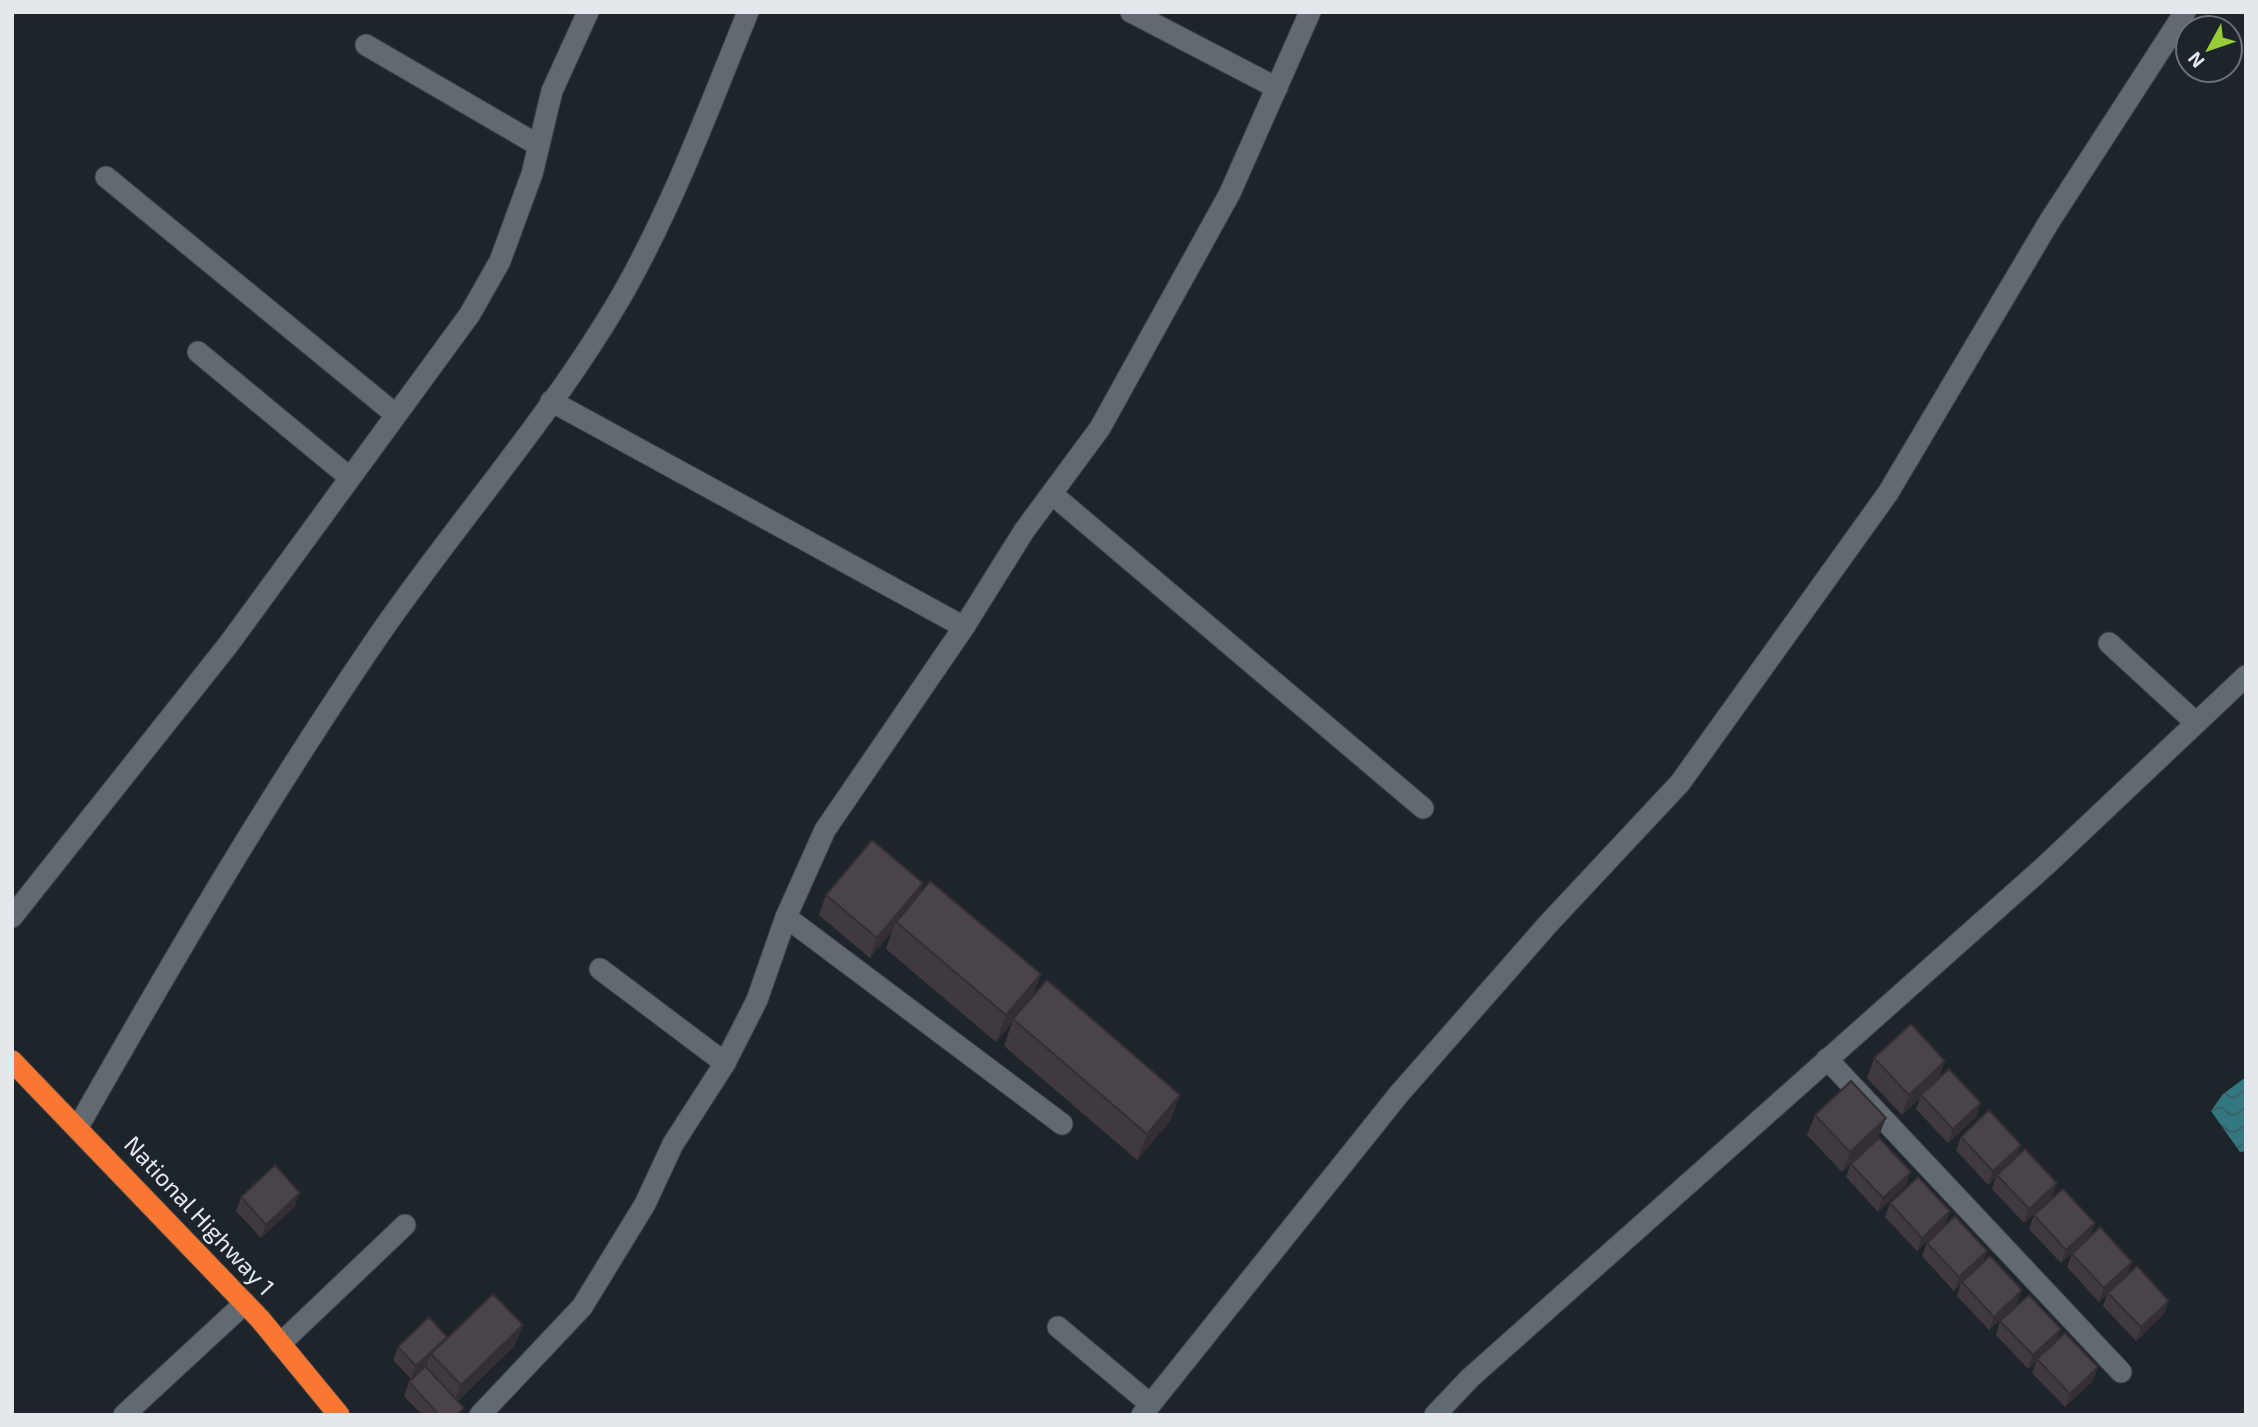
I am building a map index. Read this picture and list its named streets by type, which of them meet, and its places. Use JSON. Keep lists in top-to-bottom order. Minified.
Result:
{"streets":{"highway":["National Highway 1"]},"north":"bottom left"}
